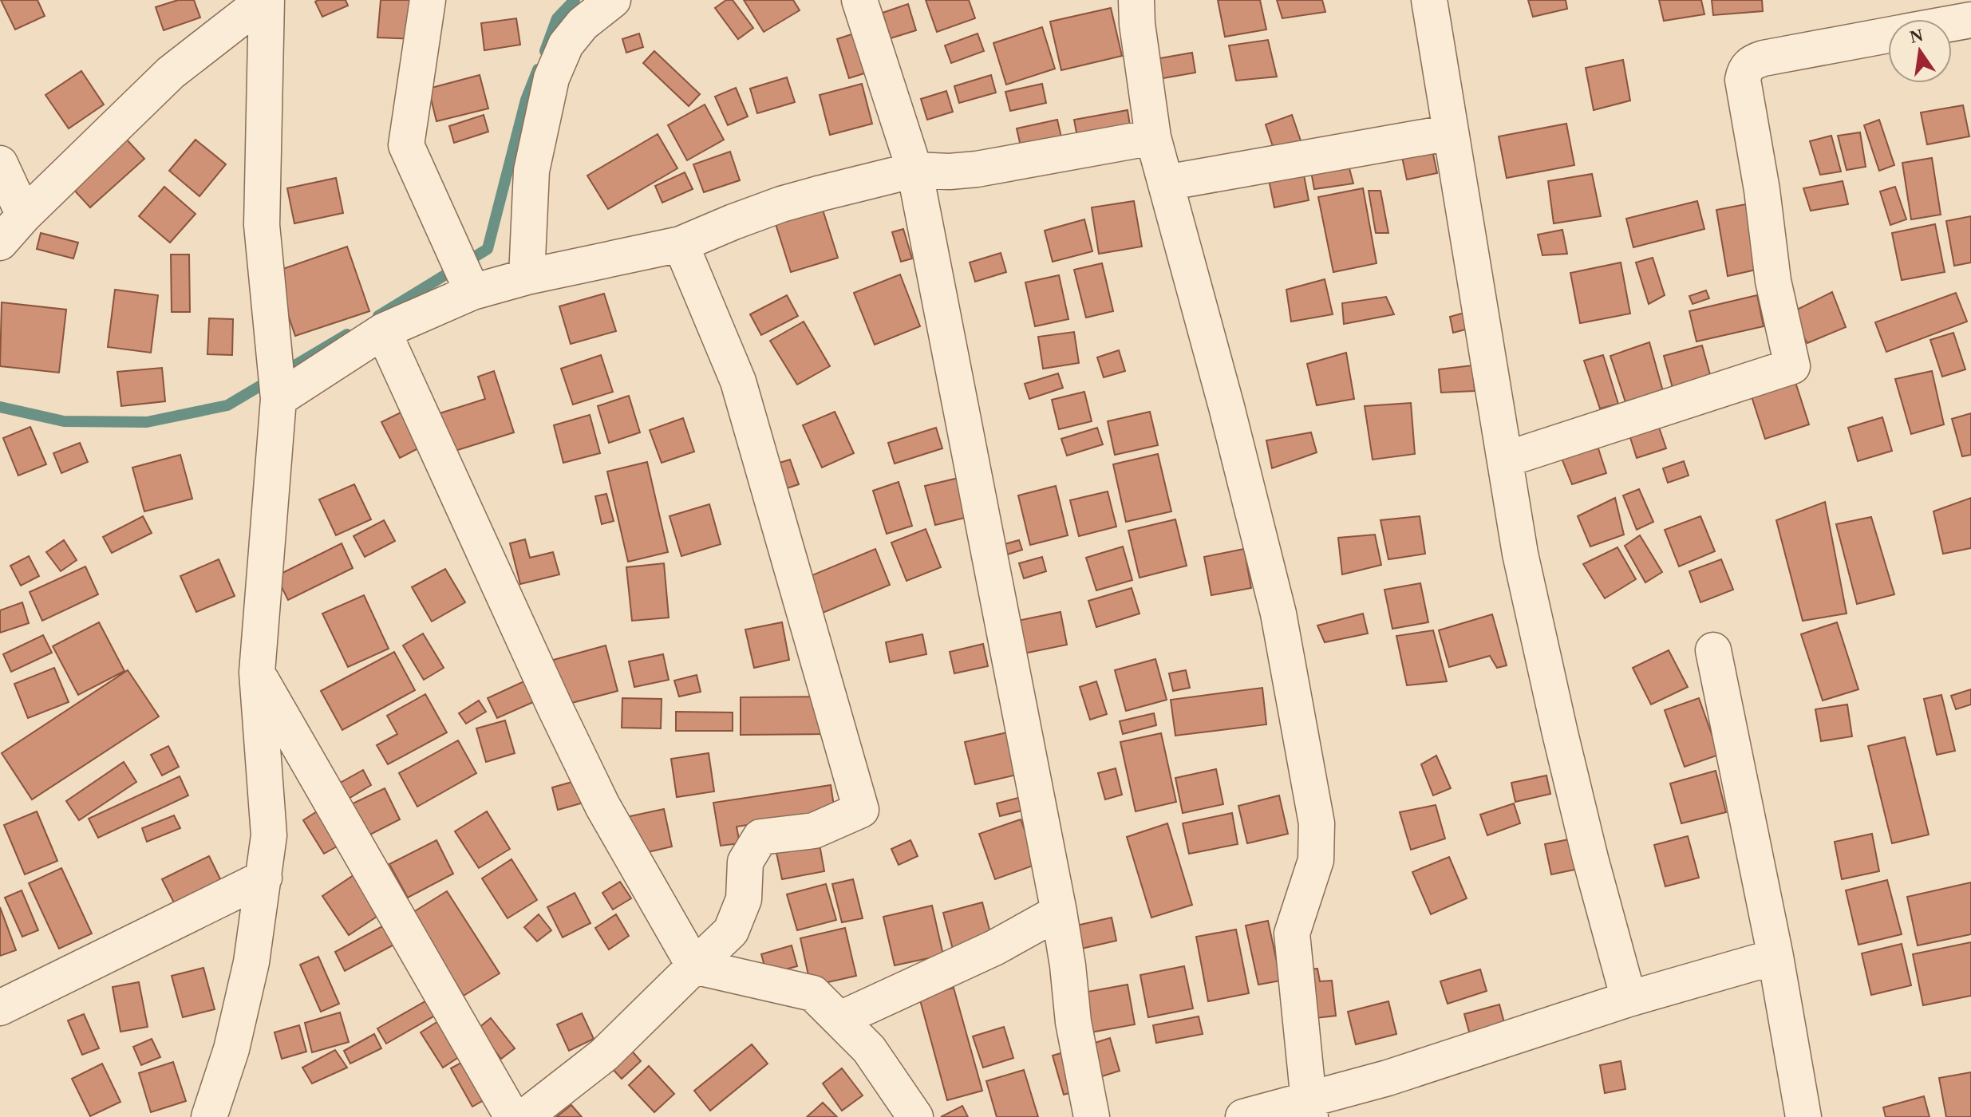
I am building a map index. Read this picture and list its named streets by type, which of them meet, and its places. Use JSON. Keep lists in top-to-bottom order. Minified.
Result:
{"north":"top"}
